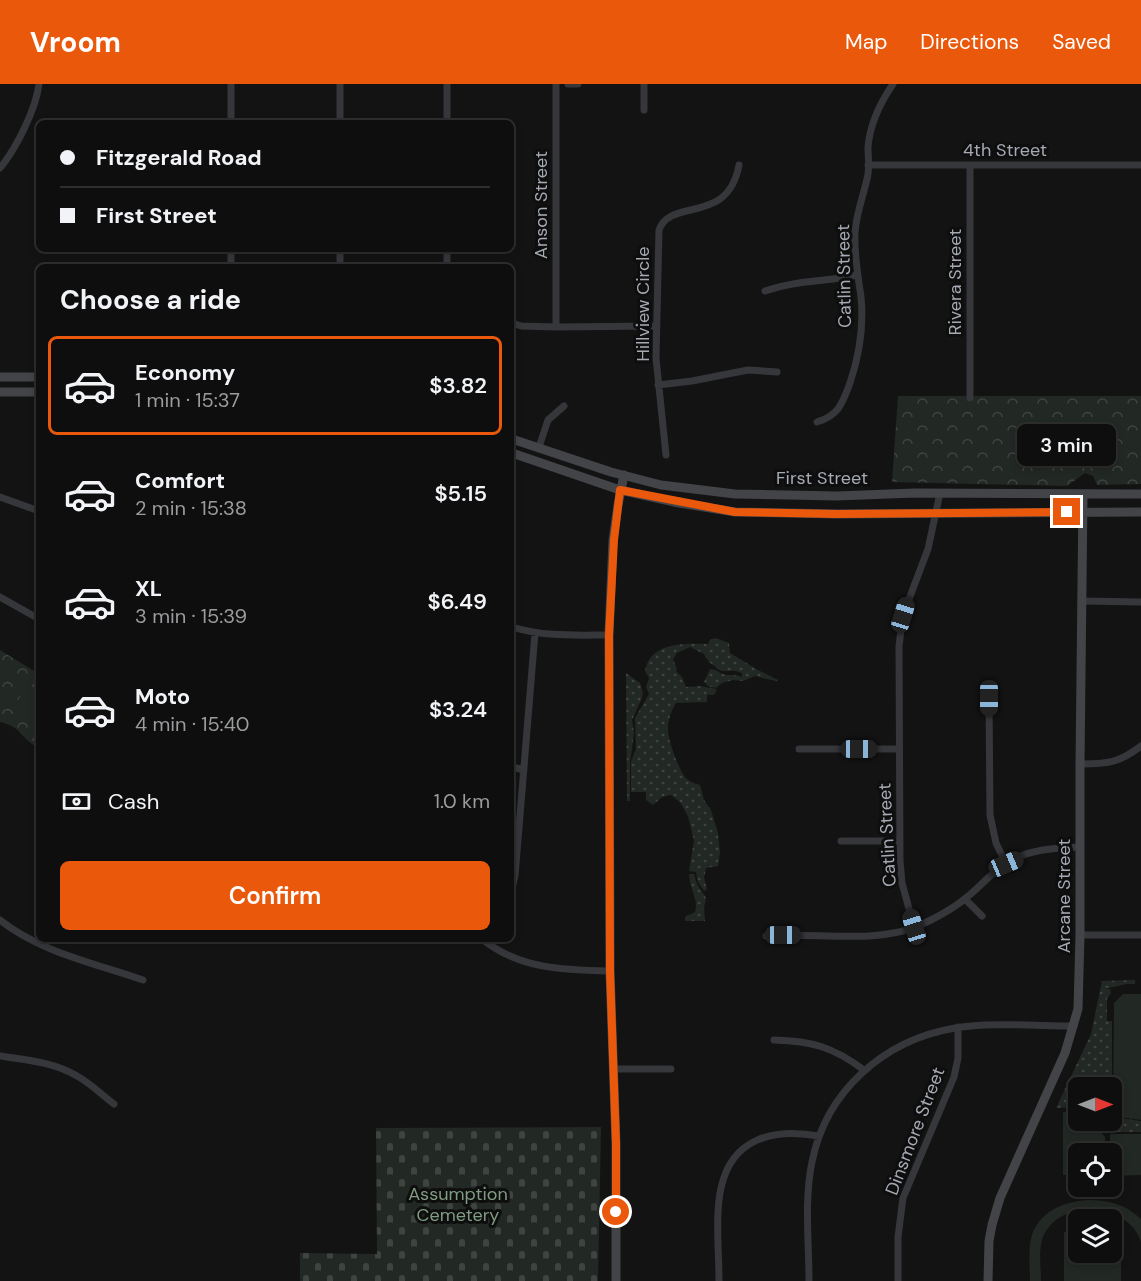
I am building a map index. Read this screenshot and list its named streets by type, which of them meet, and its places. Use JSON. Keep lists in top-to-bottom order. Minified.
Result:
{"streets":{"main road":["First Street","Arcane Street"],"street":["4th Street","Anson Street","Catlin Street","Rivera Street","Hillview Circle","Dinsmore Street"]},"crossings":[["4th Street","Catlin Street"],["4th Street","Rivera Street"],["Catlin Street","First Street"],["First Street","Arcane Street"]],"parks":["Assumption Cemetery"],"north":"right","page":{"header":"Vroom","nav":["Map","Directions","Saved"],"banner":["Fitzgerald Road","First Street"],"heading":"Choose a ride","list":[{"name":"Economy","note":"1 min · 15:37","value":"$3.82"},{"name":"Comfort","note":"2 min · 15:38","value":"$5.15"},{"name":"XL","note":"3 min · 15:39","value":"$6.49"},{"name":"Moto","note":"4 min · 15:40","value":"$3.24"}],"bubble":"3 min","pay":["Cash","1.0 km"],"buttons":"Confirm"}}
